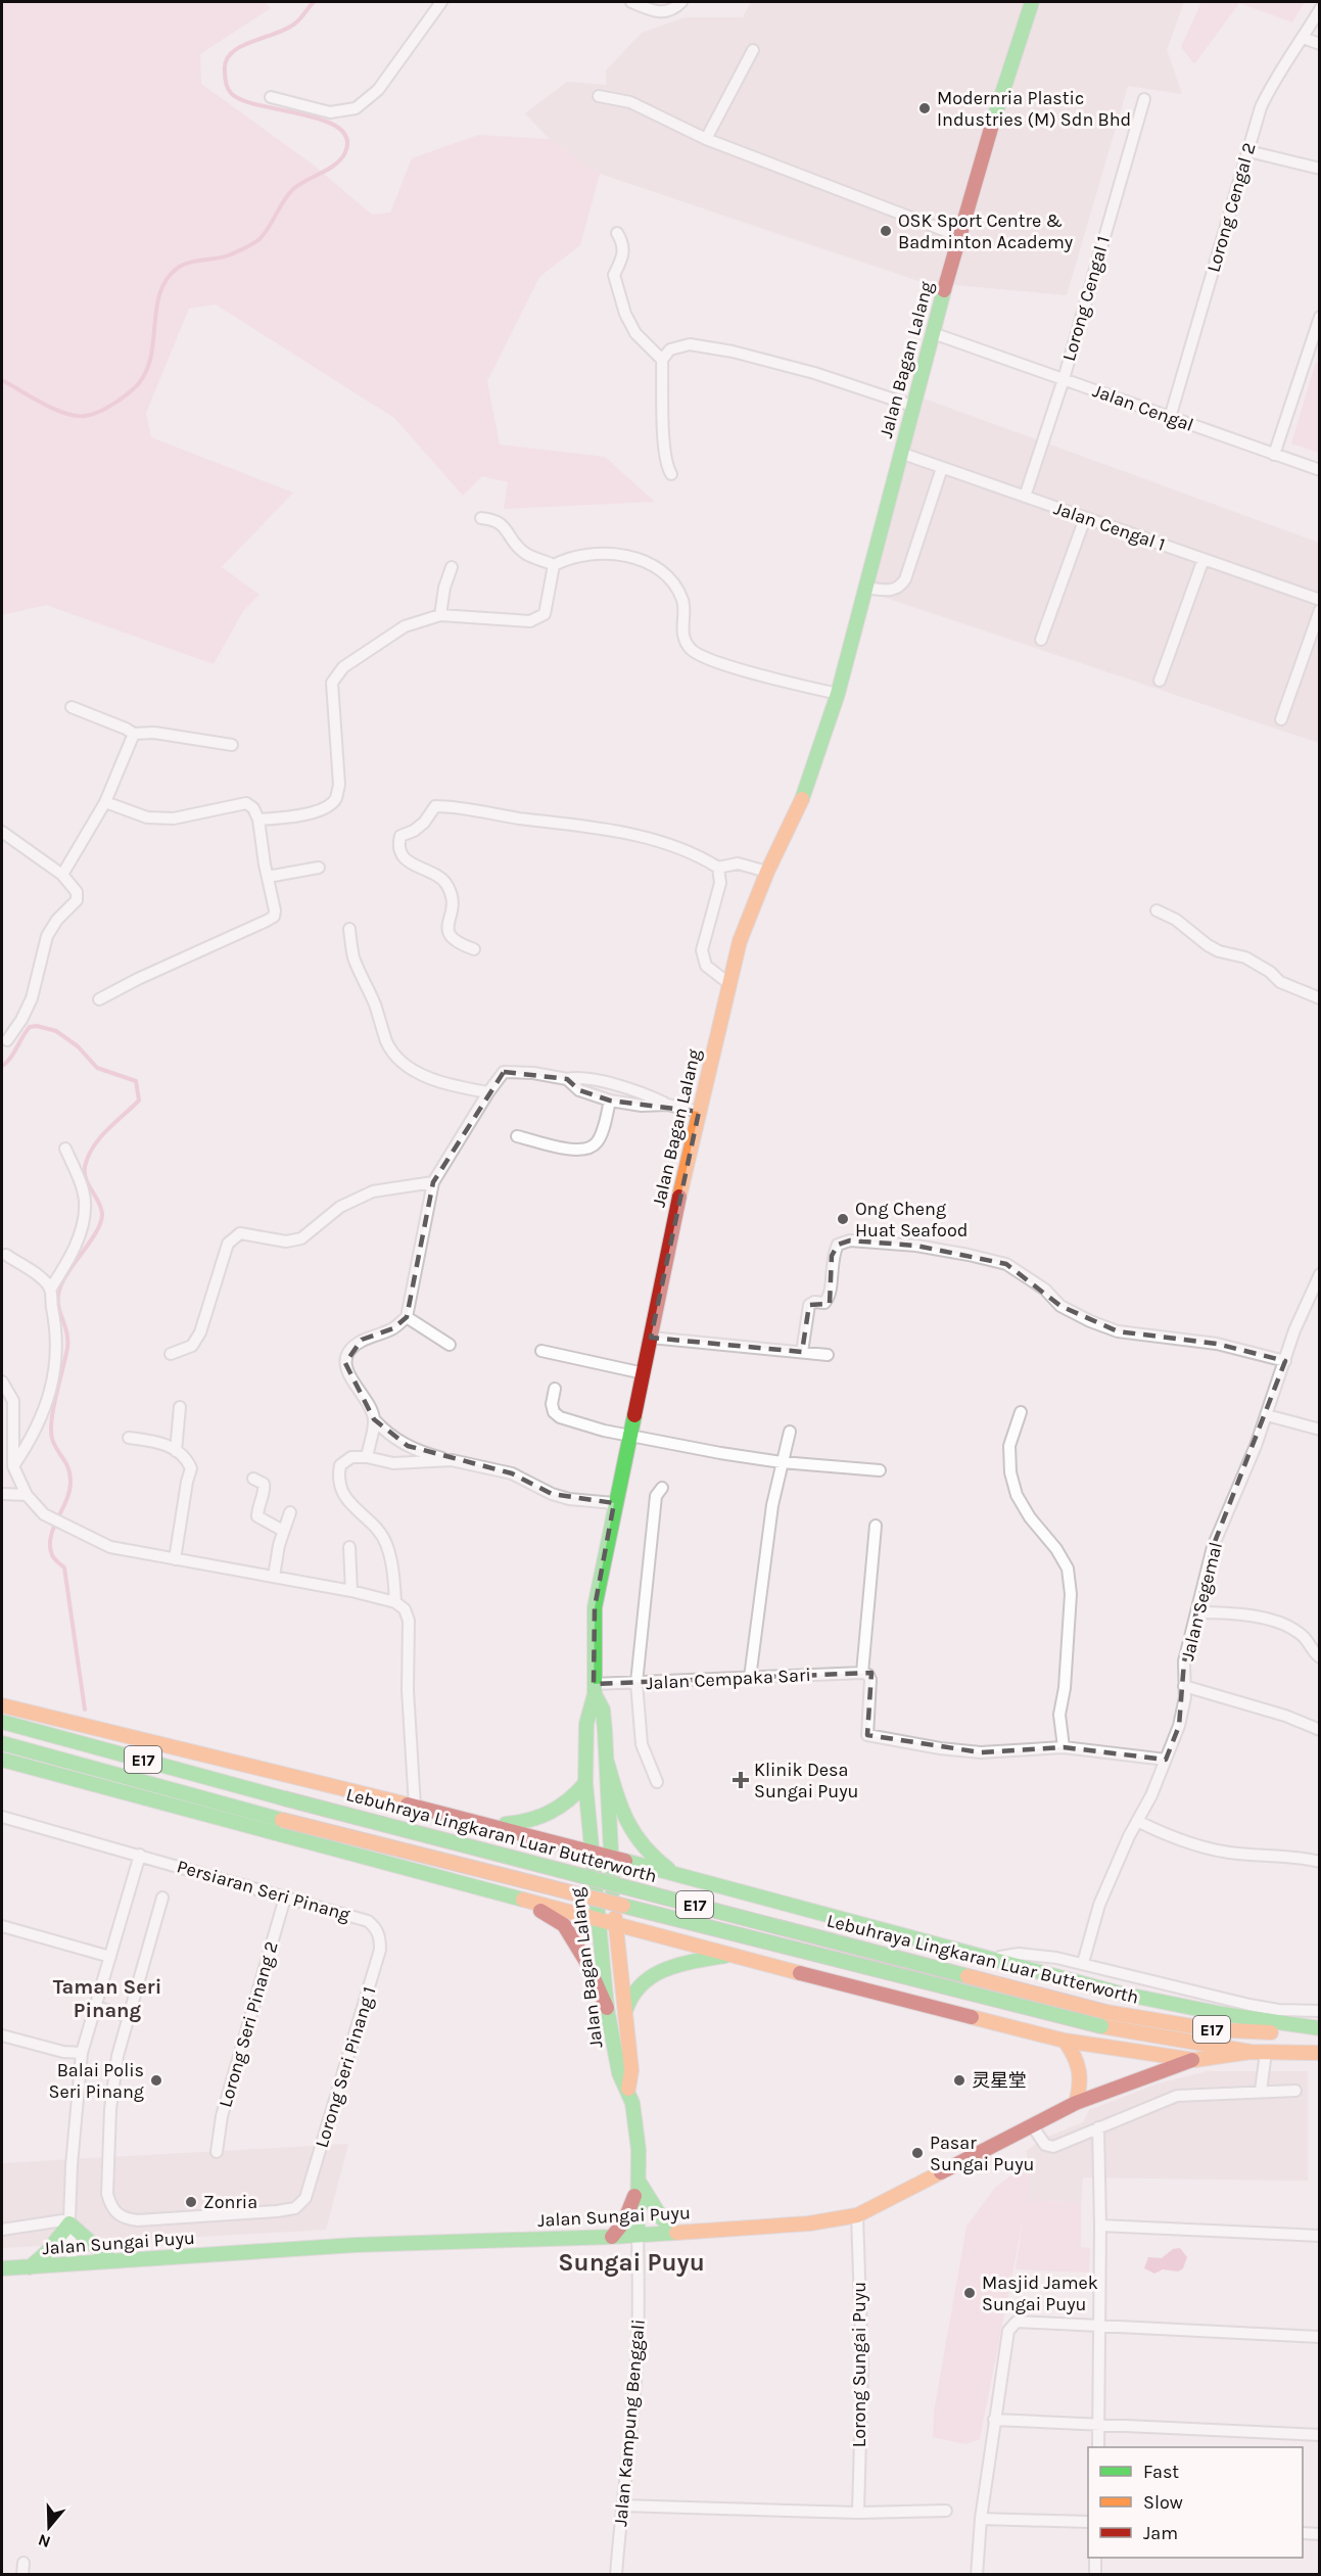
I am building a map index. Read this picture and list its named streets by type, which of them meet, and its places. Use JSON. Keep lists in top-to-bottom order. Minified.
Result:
{"streets":{"main road":["Jalan Bagan Lalang","E17","Lebuhraya Lingkaran Luar Butterworth","Jalan Sungai Puyu"],"street":["Lorong Cengal 2","Lorong Cengal 1","Jalan Cengal","Jalan Cengal 1","Jalan Segemal","Jalan Cempaka Sari","Persiaran Seri Pinang","Lorong Seri Pinang 2","Lorong Seri Pinang 1","Lorong Sungai Puyu","Jalan Kampung Benggali"]},"crossings":[["Lorong Cengal 2","Jalan Cengal"],["Lorong Cengal 1","Jalan Cengal"],["Lorong Cengal 1","Jalan Cengal 1"],["Jalan Bagan Lalang","Jalan Cengal"],["Jalan Bagan Lalang","Jalan Cengal 1"],["Jalan Bagan Lalang","Jalan Cempaka Sari"],["Jalan Bagan Lalang","Jalan Sungai Puyu"],["Jalan Bagan Lalang","Jalan Kampung Benggali"],["Persiaran Seri Pinang","Lorong Seri Pinang 2"],["Persiaran Seri Pinang","Lorong Seri Pinang 1"],["Jalan Sungai Puyu","Lorong Sungai Puyu"],["Jalan Sungai Puyu","Jalan Kampung Benggali"]],"districts":["Taman Seri Pinang","Sungai Puyu"],"places":{"other":["Modernria Plastic Industries (M) Sdn Bhd","OSK Sport Centre & Badminton Academy","Ong Cheng Huat Seafood","Balai Polis Seri Pinang","灵星堂","Pasar Sungai Puyu","Zonria","Masjid Jamek Sungai Puyu"],"health":["Klinik Desa Sungai Puyu"]},"legend":["Fast","Slow","Jam"],"north":"bottom"}
